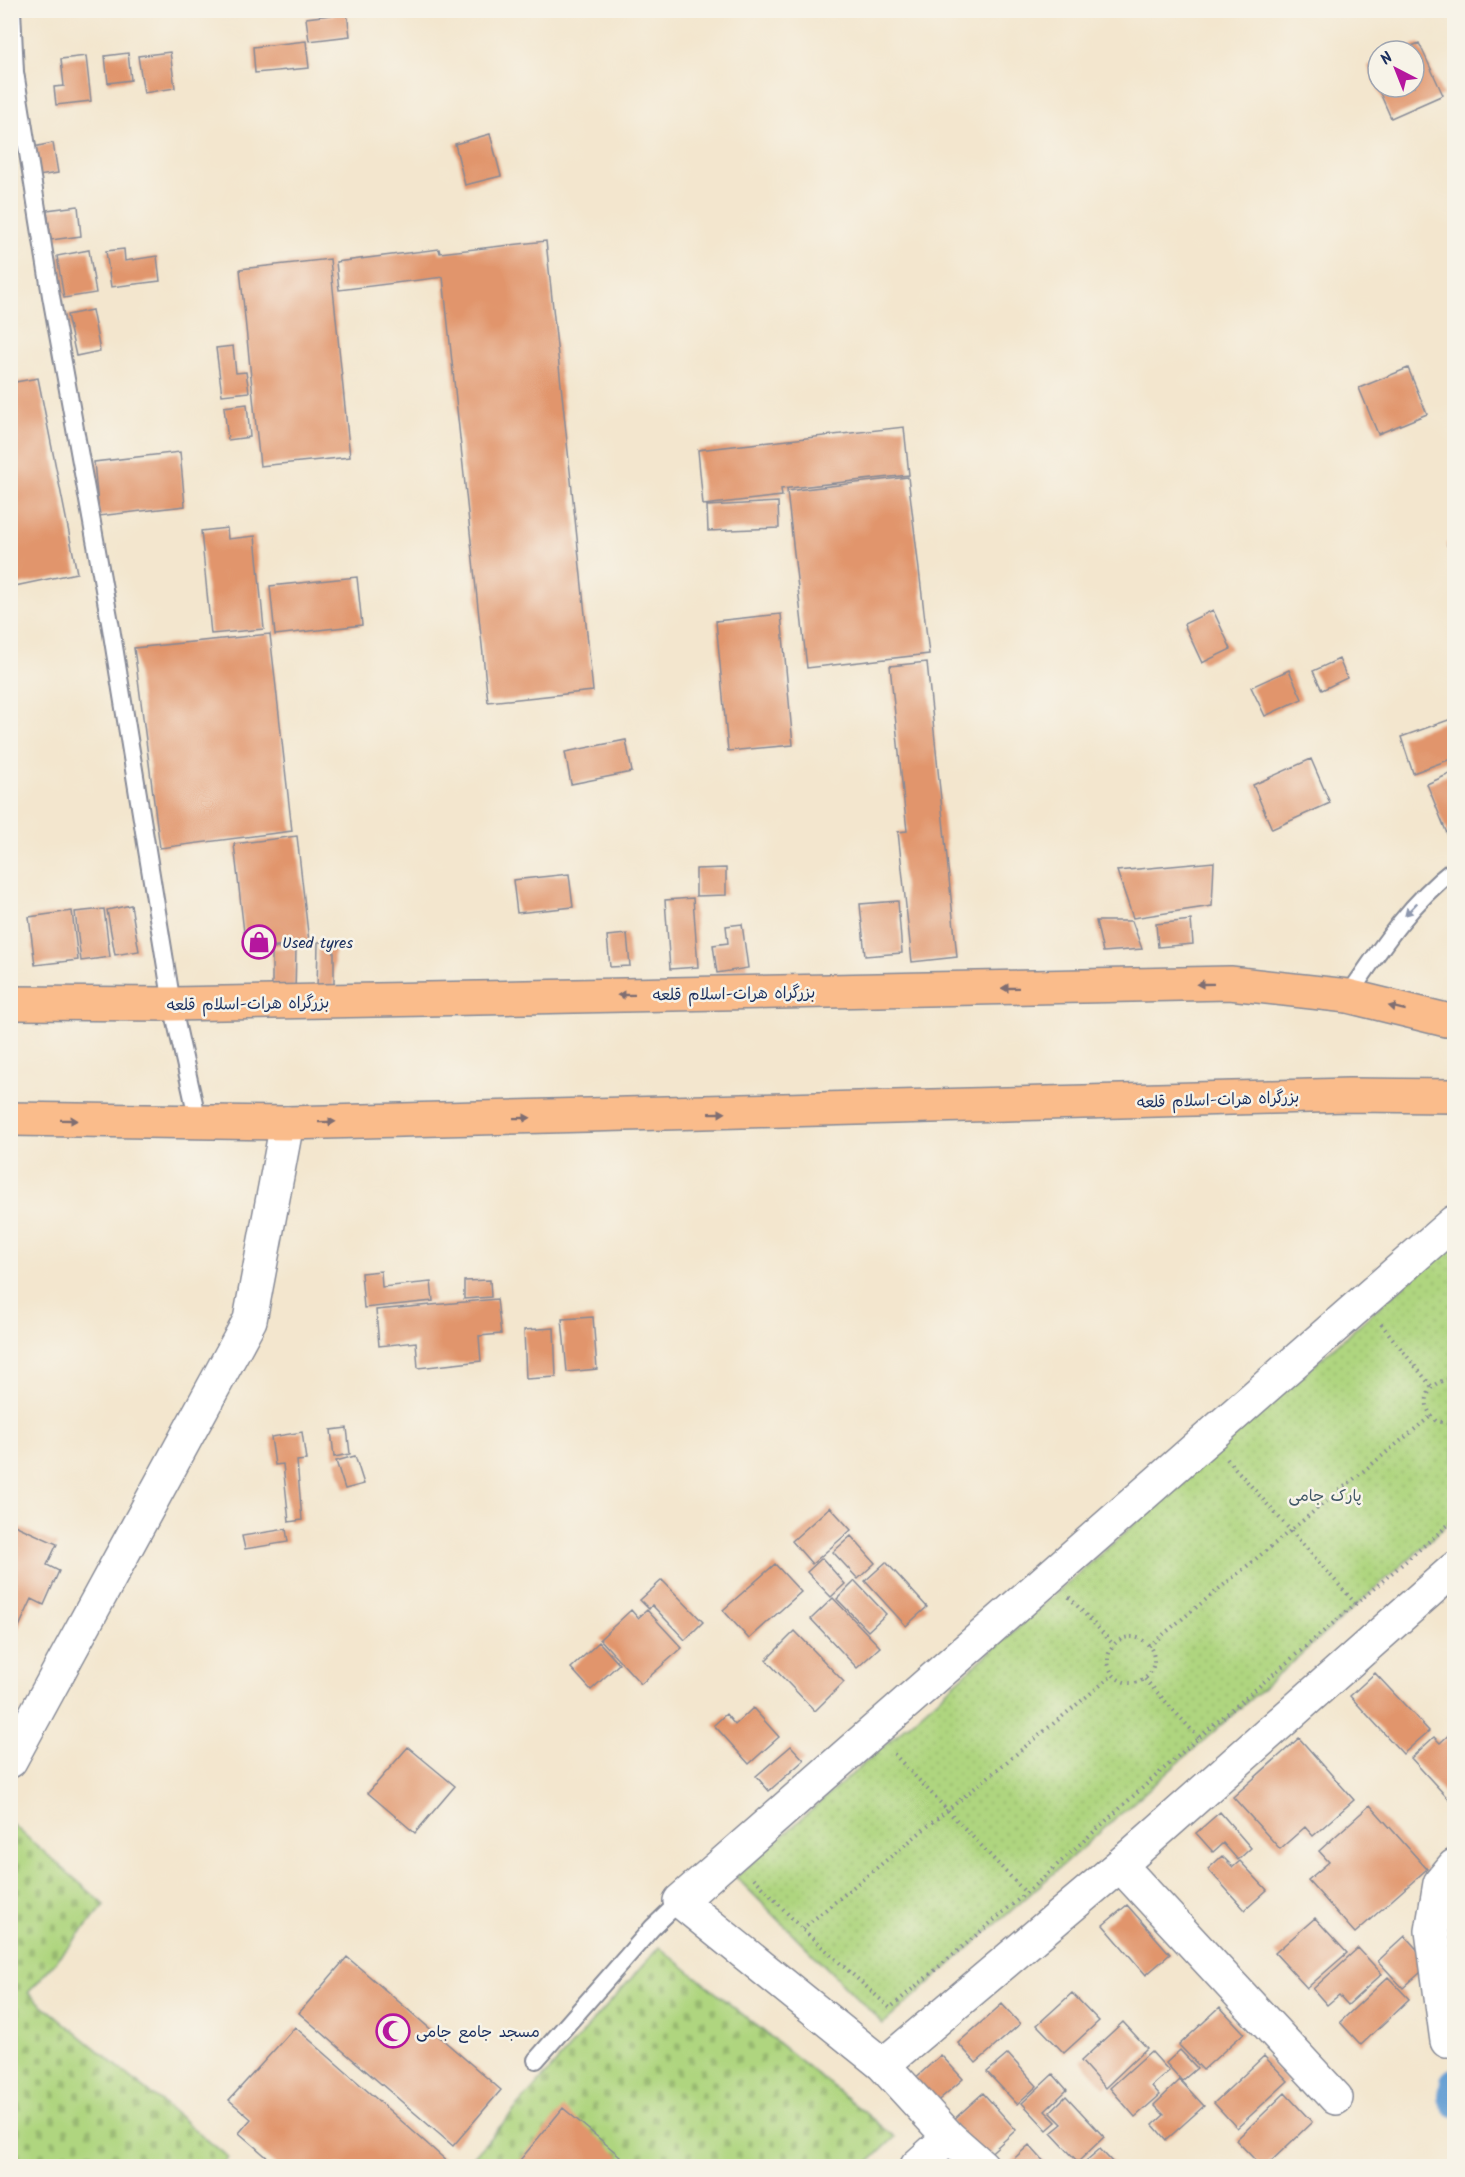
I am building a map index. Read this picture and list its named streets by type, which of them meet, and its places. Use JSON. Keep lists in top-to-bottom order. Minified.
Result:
{"streets":{"highway":["بزرگراه هرات-اسلام قلعه"]},"parks":["پارک جامی"],"places":{"shop":["Used tyres"],"mosque":["مسجد جامع جامی"]},"north":"top left"}
